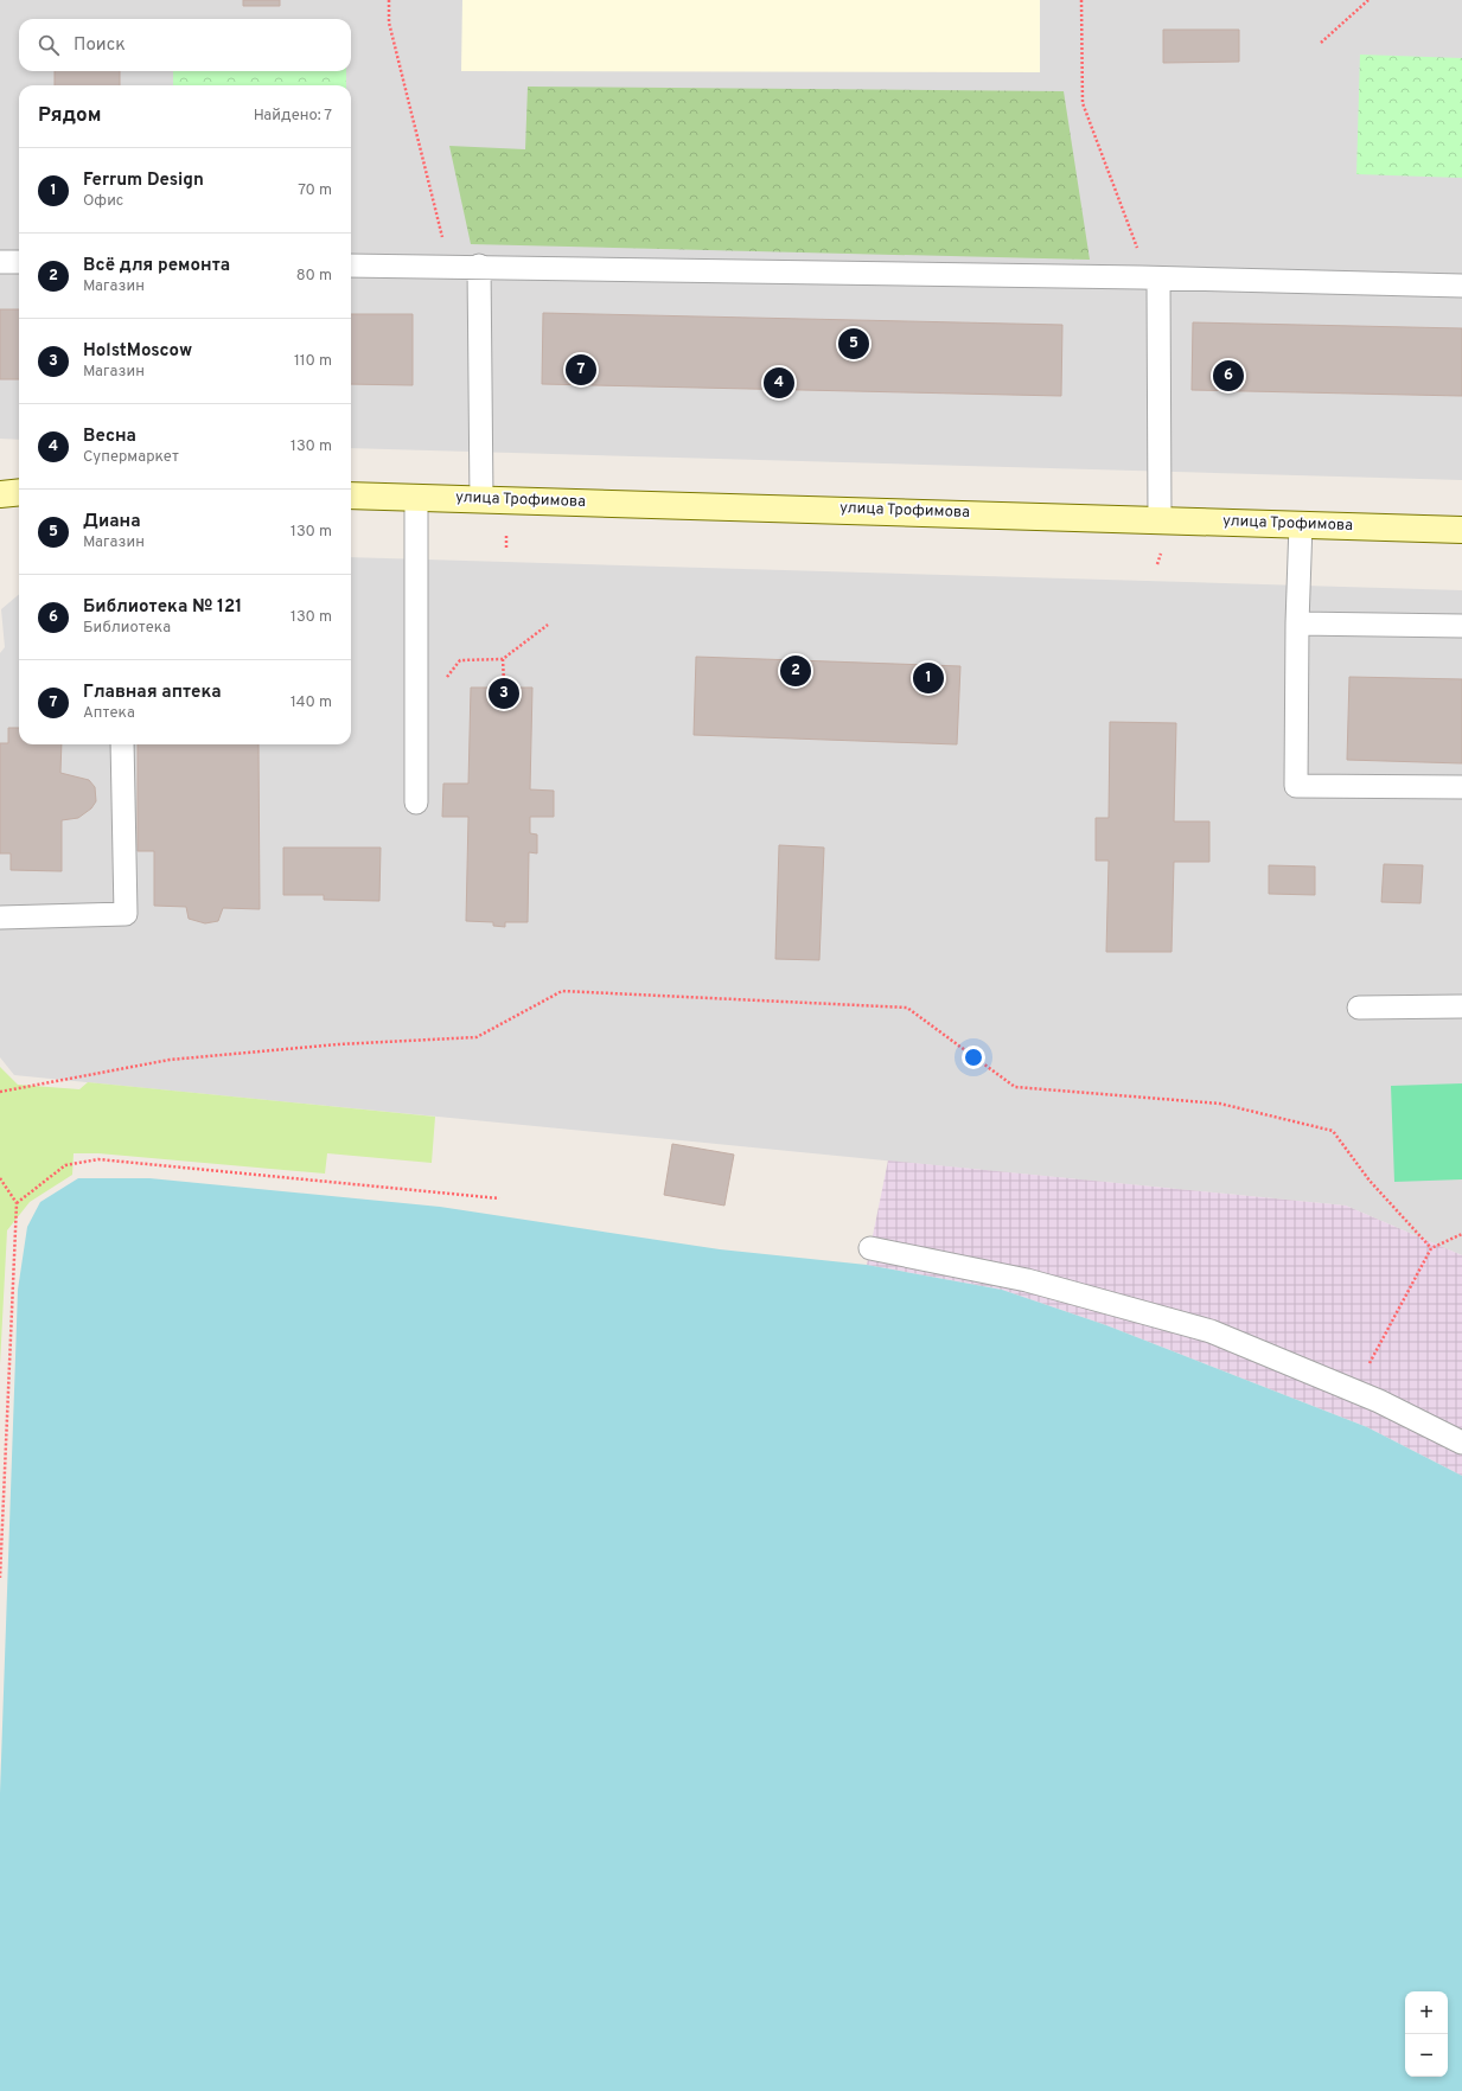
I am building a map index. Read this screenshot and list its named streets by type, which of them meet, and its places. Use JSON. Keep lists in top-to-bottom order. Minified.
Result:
{"streets":{"main road":["улица Трофимова"]},"page":{"search":"Поиск","heading":["Рядом","Найдено: 7"],"list":[{"mark":"1","name":"Ferrum Design","note":"Офис","value":"70 m"},{"mark":"2","name":"Всё для ремонта","note":"Магазин","value":"80 m"},{"mark":"3","name":"HolstMoscow","note":"Магазин","value":"110 m"},{"mark":"4","name":"Весна","note":"Супермаркет","value":"130 m"},{"mark":"5","name":"Диана","note":"Магазин","value":"130 m"},{"mark":"6","name":"Библиотека № 121","note":"Библиотека","value":"130 m"},{"mark":"7","name":"Главная аптека","note":"Аптека","value":"140 m"}],"pins":["5","7","6","4","2","1","3"],"map_buttons":["+","−"]}}
